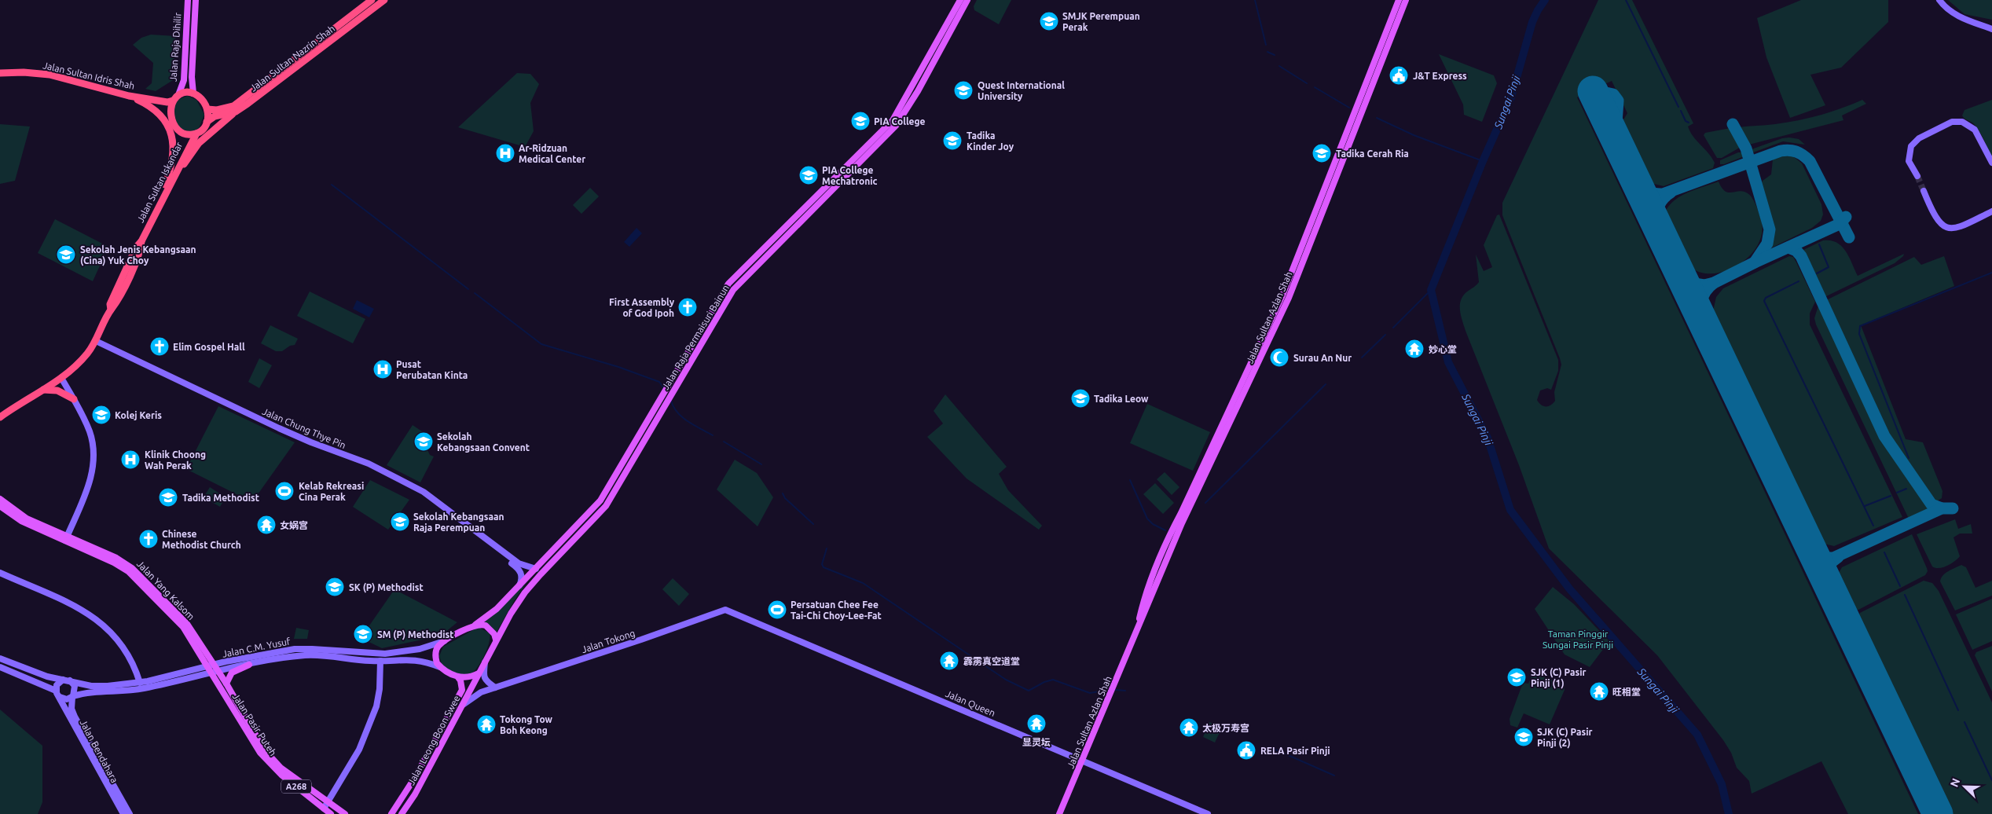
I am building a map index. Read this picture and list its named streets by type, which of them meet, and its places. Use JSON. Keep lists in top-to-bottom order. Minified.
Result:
{"streets":{"highway":["Jalan Sultan Nazrin Shah","Jalan Sultan Idris Shah","Jalan Sultan Iskandar"],"main road":["Jalan Raja Dihilir","Jalan Sultan Azlan Shah","Jalan Raja Permaisuri Bainun","Jalan Chung Thye Pin","Jalan Yang Kalsom","Jalan Tokong","Jalan C.M. Yusuf","Jalan Queen","Jalan Pasir Puteh","Jalan Leong Boon Swee","Jalan Bendahara","A268"]},"crossings":[["Jalan Raja Dihilir","Jalan Sultan Nazrin Shah"],["Jalan Raja Dihilir","Jalan Sultan Idris Shah"],["Jalan Raja Dihilir","Jalan Sultan Iskandar"],["Jalan Sultan Nazrin Shah","Jalan Sultan Idris Shah"],["Jalan Sultan Nazrin Shah","Jalan Sultan Iskandar"],["Jalan Sultan Idris Shah","Jalan Sultan Iskandar"],["Jalan Sultan Iskandar","Jalan Chung Thye Pin"],["Jalan Sultan Azlan Shah","Jalan Queen"],["Jalan Raja Permaisuri Bainun","Jalan Chung Thye Pin"],["Jalan Raja Permaisuri Bainun","Jalan C.M. Yusuf"],["Jalan Raja Permaisuri Bainun","Jalan Leong Boon Swee"],["Jalan Yang Kalsom","Jalan C.M. Yusuf"],["Jalan Yang Kalsom","Jalan Pasir Puteh"],["Jalan Tokong","Jalan Queen"],["Jalan Tokong","Jalan Leong Boon Swee"],["Jalan C.M. Yusuf","Jalan Pasir Puteh"],["Jalan C.M. Yusuf","Jalan Leong Boon Swee"],["Jalan C.M. Yusuf","Jalan Bendahara"]],"water":["Sungai Pinji"],"parks":["Taman Pinggir Sungai Pasir Pinji"],"places":{"school or university":["SMJK Perempuan Perak","Quest International University","PIA College","Tadika Kinder Joy","Tadika Cerah Ria","PIA College Mechatronic","Sekolah Jenis Kebangsaan (Cina) Yuk Choy","Tadika Leow","Kolej Keris","Sekolah Kebangsaan Convent","Tadika Methodist","Sekolah Kebangsaan Raja Perempuan","SK (P) Methodist","SM (P) Methodist","SJK (C) Pasir Pinji (1)","SJK (C) Pasir Pinji (2)"],"public building":["J&T Express","RELA Pasir Pinji"],"hospital":["Ar-Ridzuan Medical Center","Pusat Perubatan Kinta","Klinik Choong Wah Perak"],"church":["First Assembly of God Ipoh","Elim Gospel Hall","Chinese Methodist Church"],"temple":["妙心堂","女娲宫","霹雳真空道堂","旺相堂","显灵坛","Tokong Tow Boh Keong","太极万寿宫"],"mosque":["Surau An Nur"],"sports":["Kelab Rekreasi Cina Perak","Persatuan Chee Fee Tai-Chi Choy-Lee-Fat"]},"north":"top left"}
